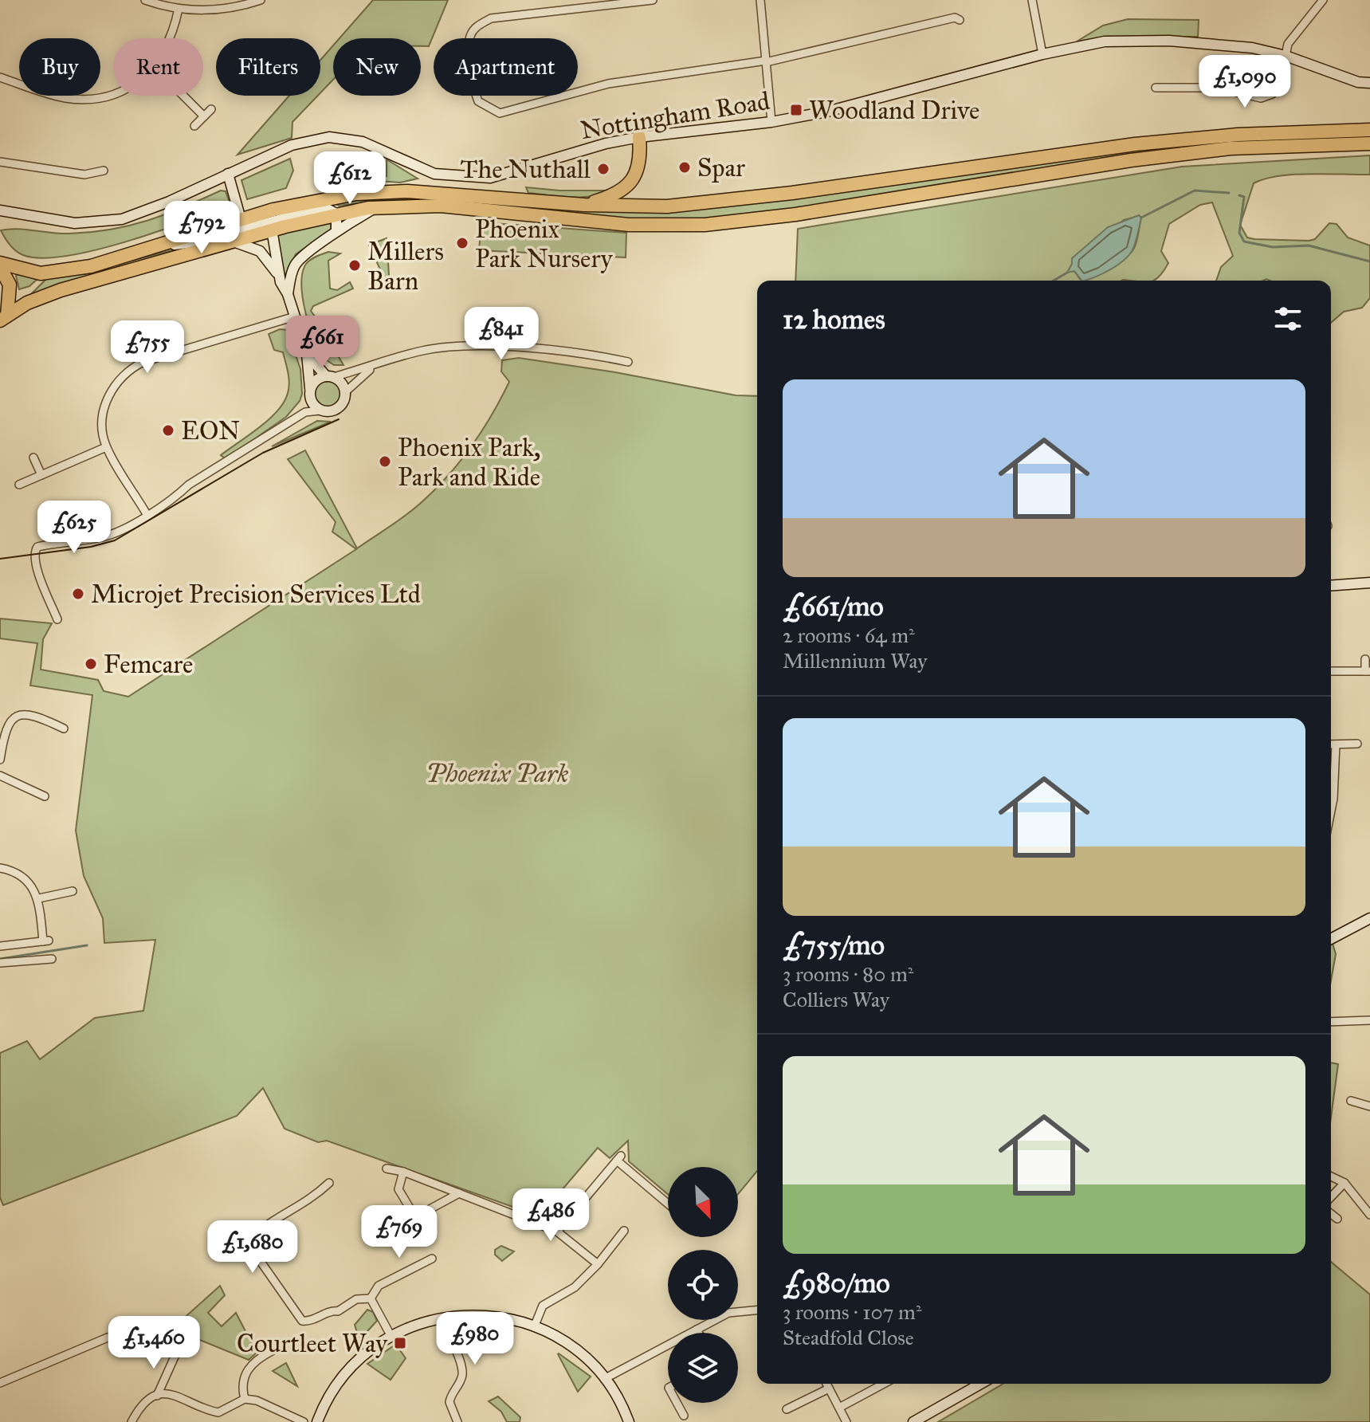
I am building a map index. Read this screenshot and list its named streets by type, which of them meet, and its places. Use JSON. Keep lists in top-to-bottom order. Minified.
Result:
{"streets":{"street":["Nottingham Road"]},"parks":["Phoenix Park"],"places":{"transit":["Woodland Drive","Courtleet Way"],"other":["Spar","The Nuthall","Phoenix Park Nursery","Millers Barn","EON","Phoenix Park, Park and Ride","Microjet Precision Services Ltd","Femcare"]},"north":"bottom right","page":{"chip":["Buy","Rent","Filters","New","Apartment"],"price":["£1,090","£612","£792","£841","£661","£755","£625","£486","£769","£1,680","£980","£1,460"],"heading":"12 homes","list":[{"name":"£661/mo","note":"2 rooms · 64 m² · Millennium Way"},{"name":"£755/mo","note":"3 rooms · 80 m² · Colliers Way"},{"name":"£980/mo","note":"3 rooms · 107 m² · Steadfold Close"}]}}
